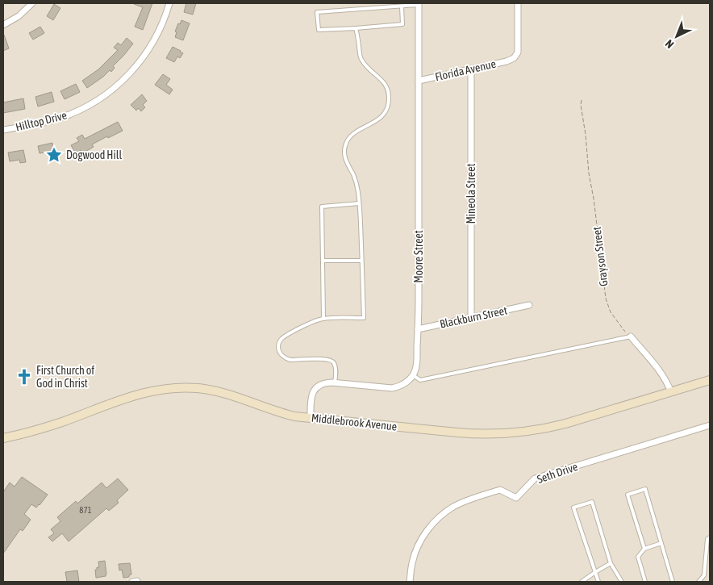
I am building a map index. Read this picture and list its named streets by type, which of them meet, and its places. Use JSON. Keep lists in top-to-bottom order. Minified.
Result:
{"streets":{"main road":["Middlebrook Avenue"],"street":["Florida Avenue","Hilltop Drive","Mineola Street","Moore Street","Blackburn Street","Seth Drive"],"path":["Grayson Street"]},"crossings":[["Florida Avenue","Mineola Street"],["Florida Avenue","Moore Street"],["Mineola Street","Blackburn Street"],["Moore Street","Blackburn Street"]],"places":{"place":["Dogwood Hill"],"church":["First Church of God in Christ"]},"house_numbers":["871"],"north":"bottom left"}
